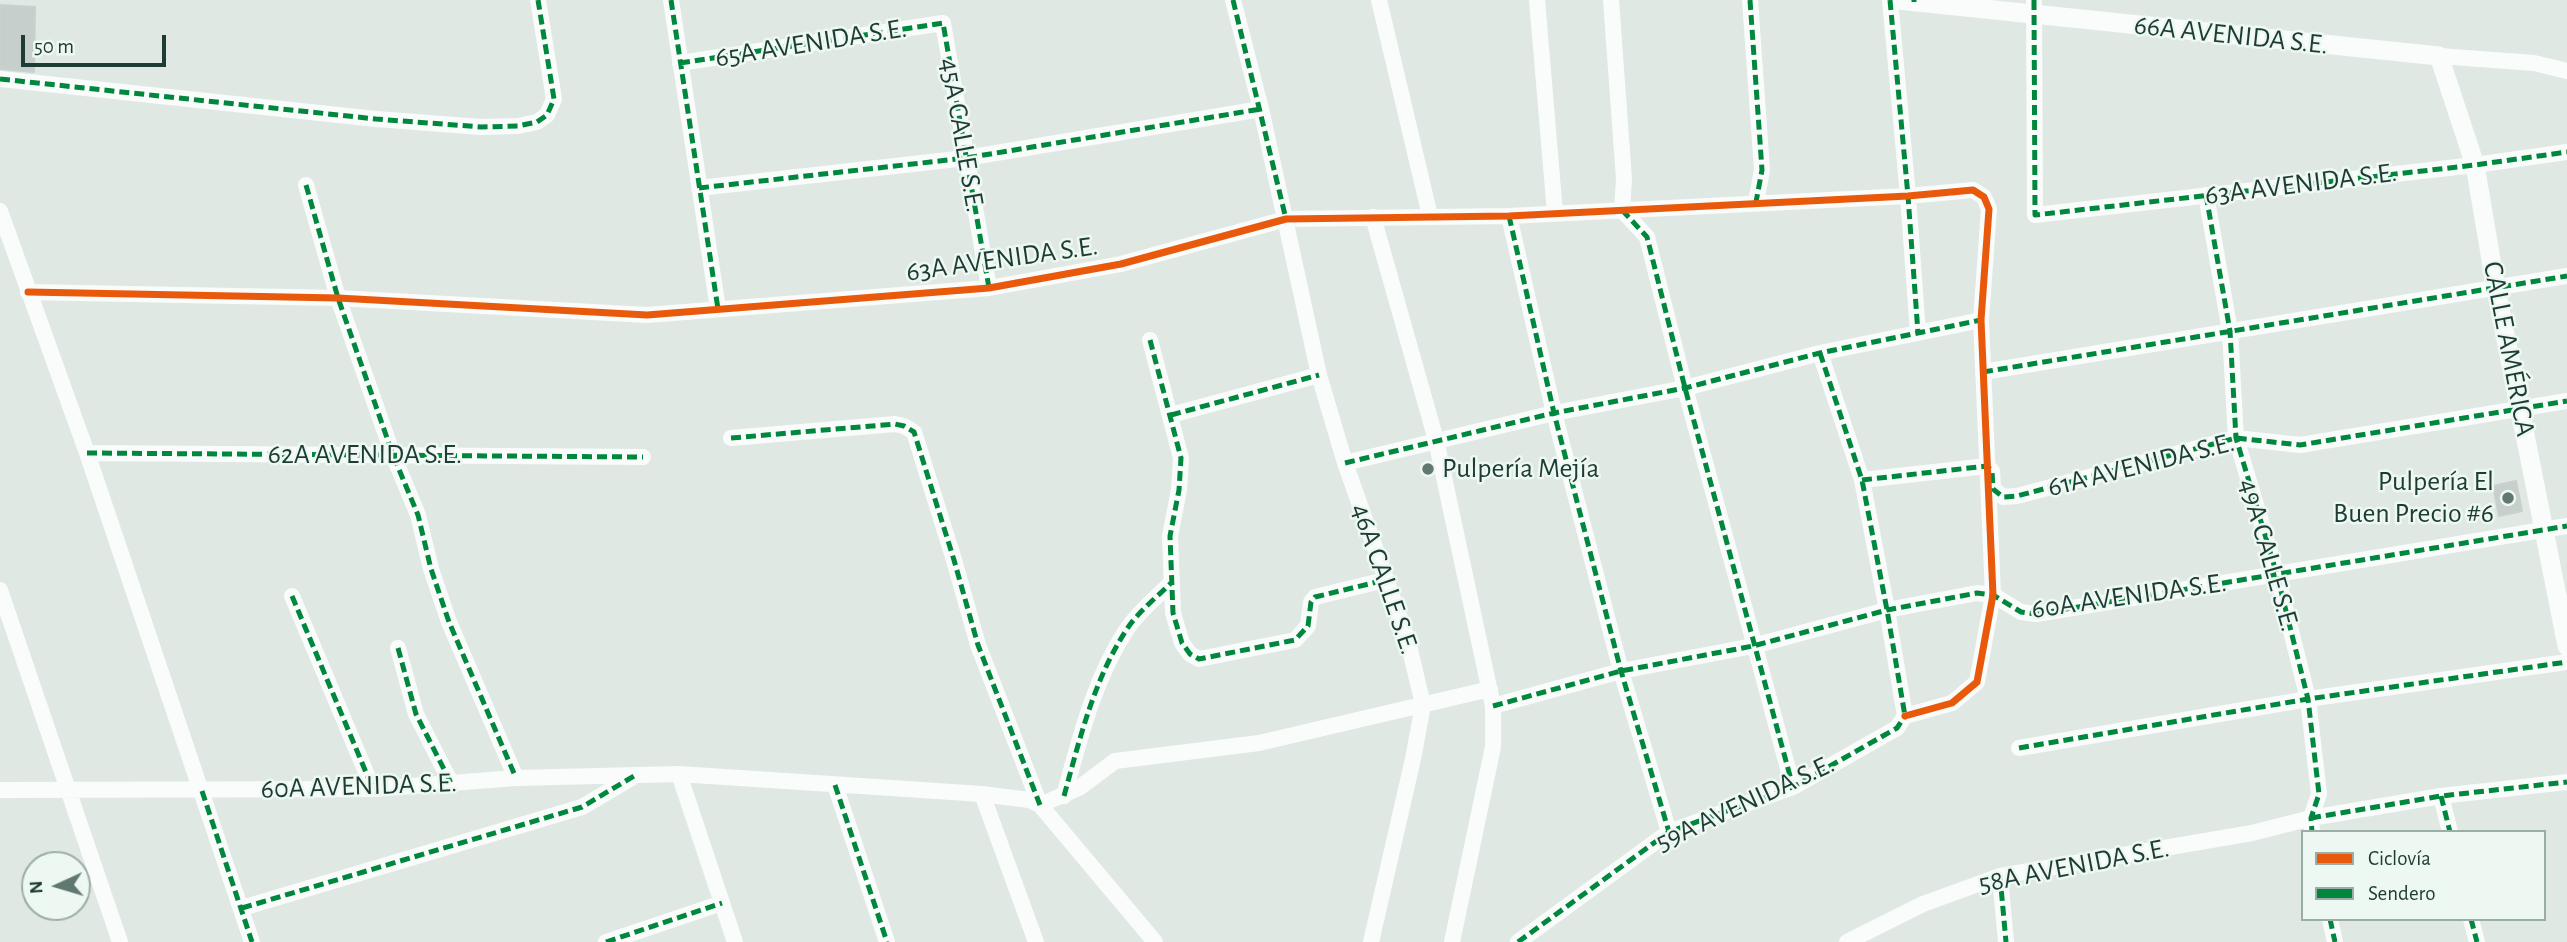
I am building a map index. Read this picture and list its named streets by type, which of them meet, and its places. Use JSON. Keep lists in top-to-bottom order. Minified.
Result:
{"streets":{"street":["66A AVENIDA S.E.","65A AVENIDA S.E.","45A CALLE S.E.","63A AVENIDA S.E.","CALLE AMÉRICA","62A AVENIDA S.E.","61A AVENIDA S.E.","49A CALLE S.E.","46A CALLE S.E.","60A AVENIDA S.E.","59A AVENIDA S.E.","58A AVENIDA S.E."]},"crossings":[["66A AVENIDA S.E.","63A AVENIDA S.E."],["66A AVENIDA S.E.","CALLE AMÉRICA"],["65A AVENIDA S.E.","45A CALLE S.E."],["45A CALLE S.E.","63A AVENIDA S.E."],["63A AVENIDA S.E.","CALLE AMÉRICA"],["63A AVENIDA S.E.","49A CALLE S.E."],["63A AVENIDA S.E.","46A CALLE S.E."],["CALLE AMÉRICA","61A AVENIDA S.E."],["CALLE AMÉRICA","60A AVENIDA S.E."],["61A AVENIDA S.E.","49A CALLE S.E."],["49A CALLE S.E.","60A AVENIDA S.E."],["49A CALLE S.E.","58A AVENIDA S.E."]],"places":["Pulpería Mejía","Pulpería El Buen Precio #6"],"legend":["Ciclovía","Sendero"],"scale_bar":"50 m","north":"left"}
